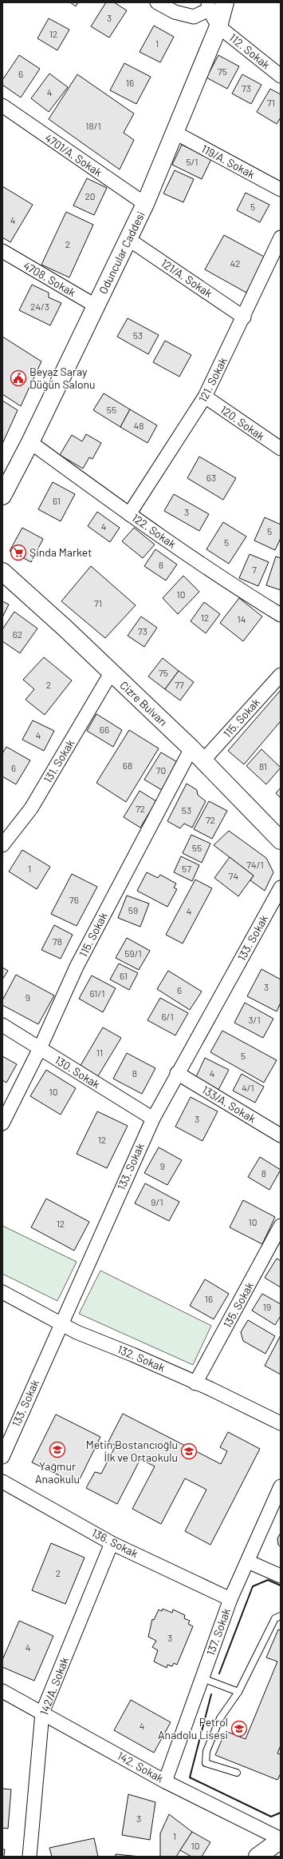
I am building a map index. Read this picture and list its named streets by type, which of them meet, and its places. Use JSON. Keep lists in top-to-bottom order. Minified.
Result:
{"streets":{"street":["112. Sokak","4701/A. Sokak","119/A. Sokak","Oduncular Caddesi","121/A. Sokak","4708. Sokak","121. Sokak","120. Sokak","122. Sokak","Cizre Bulvarı","115. Sokak","131. Sokak","133. Sokak","130. Sokak","133/A. Sokak","135. Sokak","132. Sokak","136. Sokak","137. Sokak","142/A. Sokak","142. Sokak"]},"crossings":[["112. Sokak","Oduncular Caddesi"],["4701/A. Sokak","Oduncular Caddesi"],["119/A. Sokak","Oduncular Caddesi"],["Oduncular Caddesi","121/A. Sokak"],["Oduncular Caddesi","4708. Sokak"],["Oduncular Caddesi","122. Sokak"],["121/A. Sokak","121. Sokak"],["121. Sokak","120. Sokak"],["121. Sokak","122. Sokak"],["Cizre Bulvarı","115. Sokak"],["Cizre Bulvarı","131. Sokak"],["115. Sokak","130. Sokak"],["133. Sokak","130. Sokak"],["133. Sokak","133/A. Sokak"],["133. Sokak","132. Sokak"],["135. Sokak","132. Sokak"],["136. Sokak","137. Sokak"],["136. Sokak","142/A. Sokak"],["137. Sokak","142. Sokak"],["142/A. Sokak","142. Sokak"]],"places":{"public building":["Beyaz Saray Düğün Salonu"],"supermarket":["Şinda Market"],"school or university":["Yağmur Anaokulu","Metin Bostancıoğlu İlk ve Ortaokulu","Petrol Anadolu Lisesi"]},"house_numbers":["3","12","1","75","6","16","73","4","71","18/1","5/1","20","5","4","2","42","24/3","53","55","48","63","61","3","4","5","5","8","7","10","71","12","14","73","62","75","2","77","66","4","68","81","6","70","72","53","72","55","74/1","1","57","74","76","59","4","78","59/1","61","3","6","61/1","9","6/1","3/1","11","5","8","4","4/1","10","3","12","9","8","9/1","10","12","16","19","2","3","4","4","3","1","10"]}
